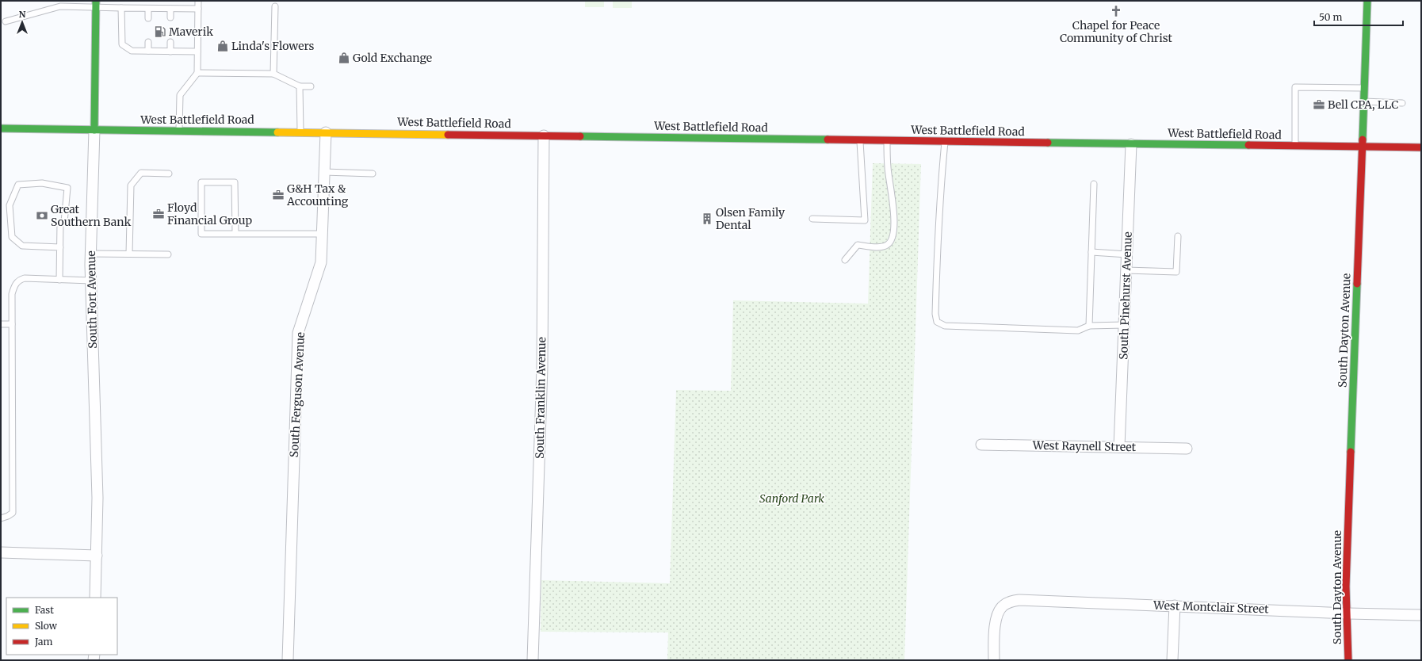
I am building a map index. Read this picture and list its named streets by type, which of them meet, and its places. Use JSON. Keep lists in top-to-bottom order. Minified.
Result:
{"streets":{"main road":["West Battlefield Road","South Fort Avenue","South Dayton Avenue"],"street":["South Pinehurst Avenue","South Ferguson Avenue","South Franklin Avenue","West Raynell Street","West Montclair Street"]},"crossings":[["West Battlefield Road","South Pinehurst Avenue"],["West Battlefield Road","South Fort Avenue"],["West Battlefield Road","South Dayton Avenue"],["West Battlefield Road","South Ferguson Avenue"],["West Battlefield Road","South Franklin Avenue"],["South Pinehurst Avenue","West Raynell Street"],["South Dayton Avenue","West Montclair Street"]],"parks":["Sanford Park"],"places":{"church":["Chapel for Peace Community of Christ"],"fuel station":["Maverik"],"shop":["Linda's Flowers","Gold Exchange"],"office":["Bell CPA, LLC","G&H Tax & Accounting","Floyd Financial Group"],"bank":["Great Southern Bank"],"building":["Olsen Family Dental"]},"legend":["Fast","Slow","Jam"],"scale_bar":"50 m","north":"top"}
